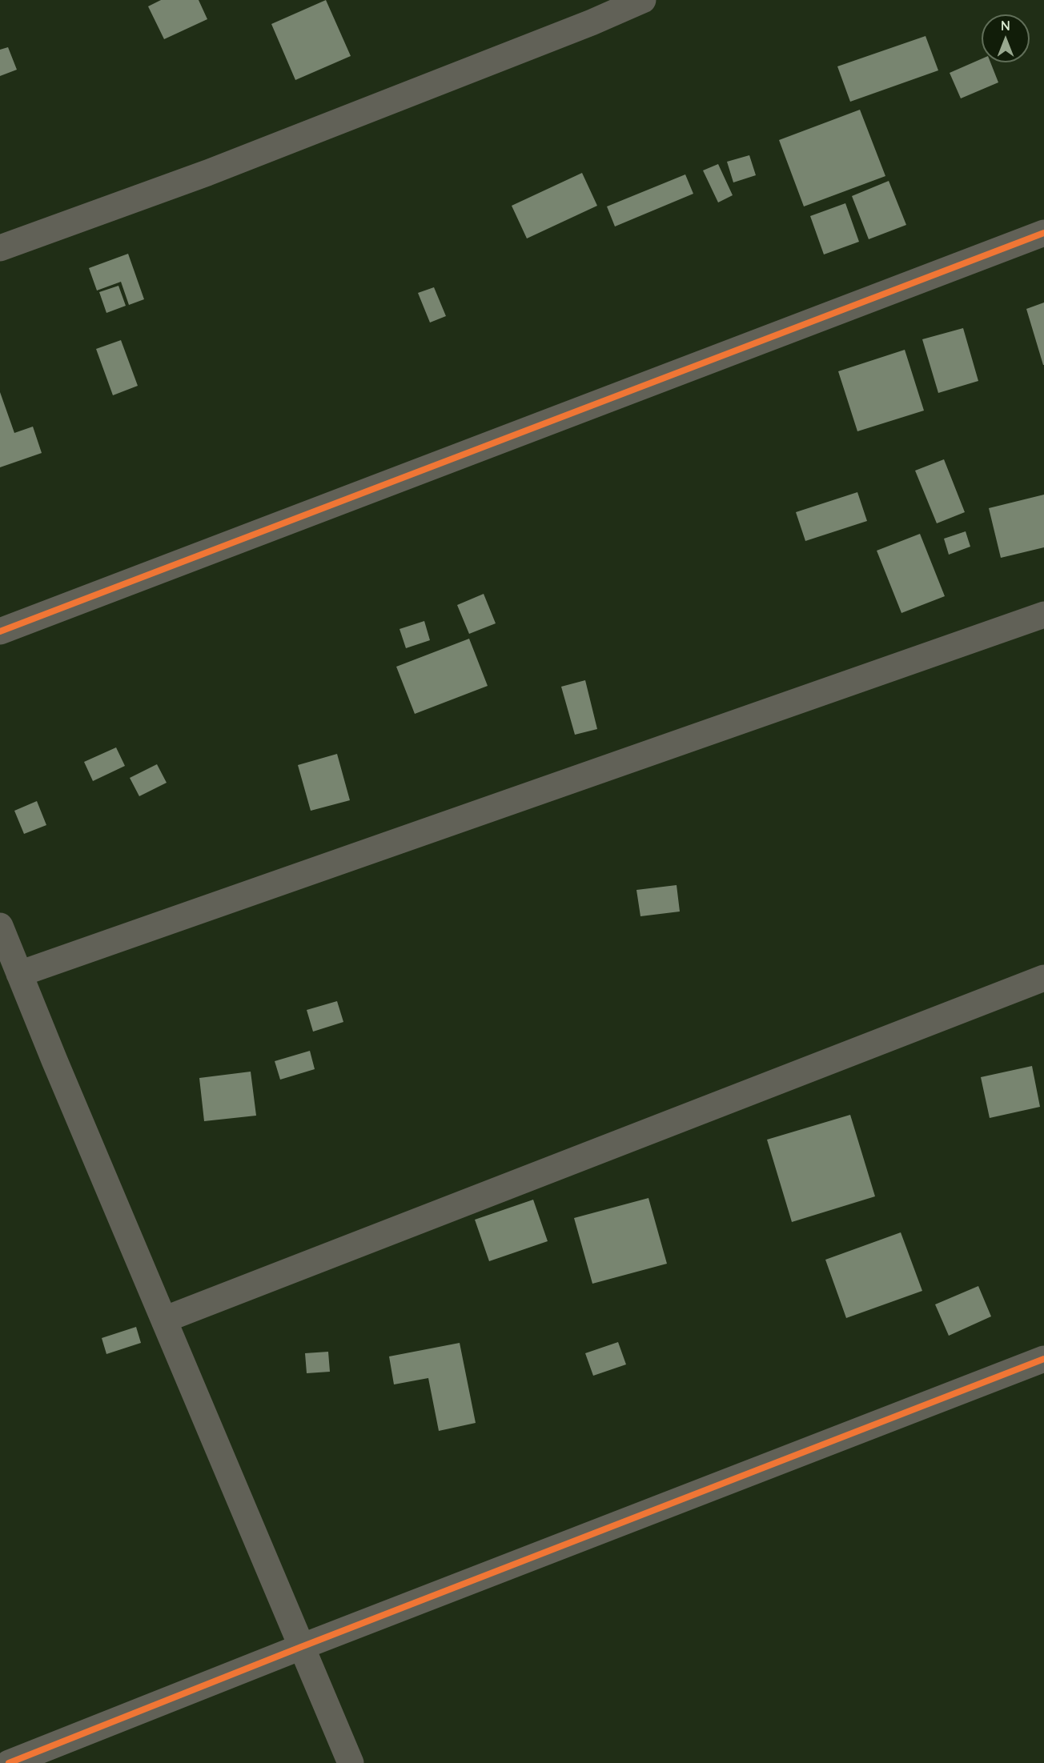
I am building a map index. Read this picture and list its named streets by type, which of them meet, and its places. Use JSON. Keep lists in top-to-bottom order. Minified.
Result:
{"north":"top"}
